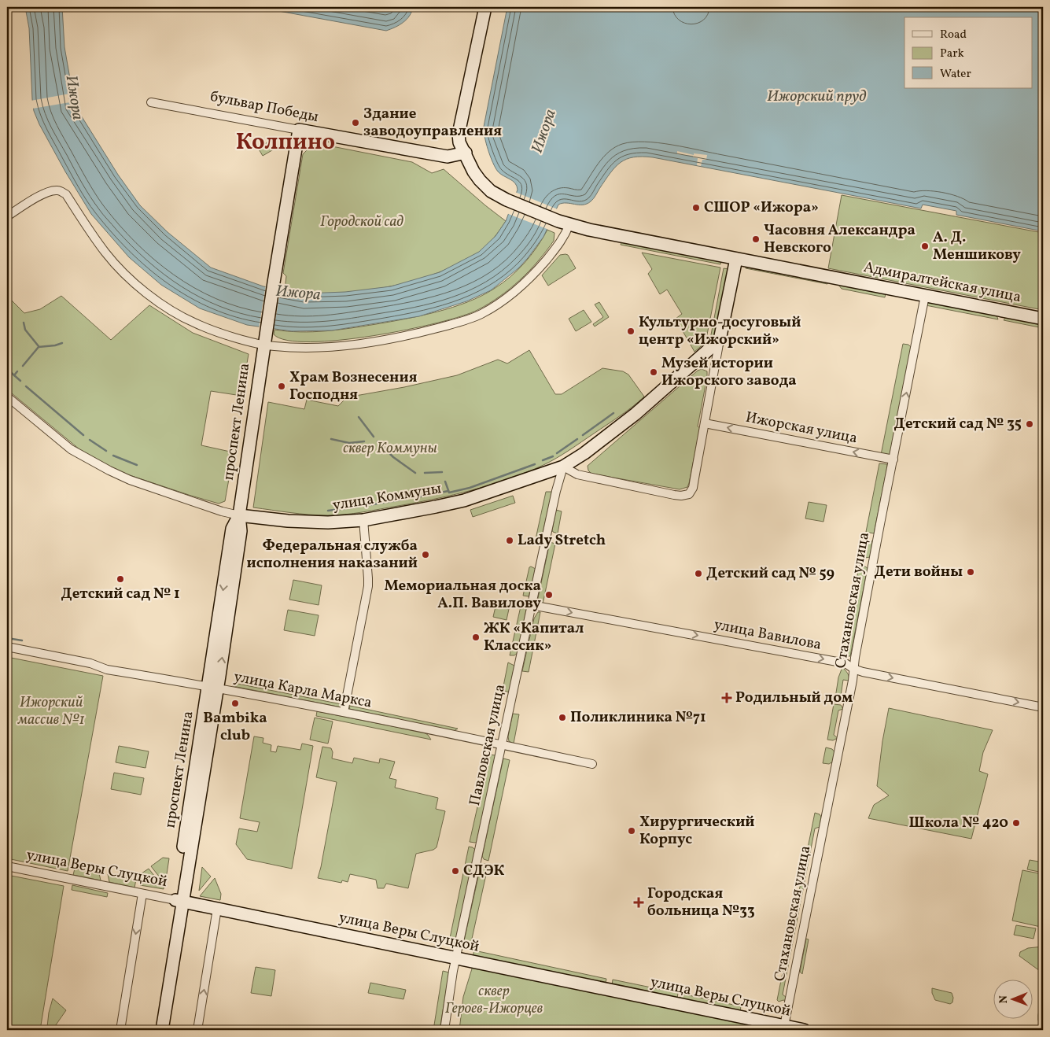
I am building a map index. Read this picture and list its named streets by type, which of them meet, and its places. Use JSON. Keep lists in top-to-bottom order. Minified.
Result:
{"streets":{"street":["бульвар Победы","Адмиралтейская улица","проспект Ленина","Ижорская улица","улица Коммуны","Стахановская улица","улица Вавилова","улица Карла Маркса","Павловская улица","улица Веры Слуцкой"]},"crossings":[["бульвар Победы","Адмиралтейская улица"],["бульвар Победы","проспект Ленина"],["Адмиралтейская улица","Стахановская улица"],["проспект Ленина","улица Коммуны"],["проспект Ленина","улица Карла Маркса"],["проспект Ленина","улица Веры Слуцкой"],["Ижорская улица","Стахановская улица"],["улица Коммуны","Павловская улица"],["Стахановская улица","улица Вавилова"],["Стахановская улица","улица Веры Слуцкой"],["улица Вавилова","Павловская улица"],["улица Карла Маркса","Павловская улица"],["Павловская улица","улица Веры Слуцкой"]],"one_way":["Ижорская улица","улица Вавилова"],"districts":["Колпино"],"water":["Ижорский пруд","Ижора"],"parks":["Городской сад","сквер Коммуны","Ижорский массив №1","сквер Героев-Ижорцев"],"places":{"other":["Здание заводоуправления","СШОР «Ижора»","Часовня Александра Невского","А. Д. Меншикову","Культурно-досуговый центр «Ижорский»","Музей истории Ижорского завода","Храм Вознесения Господня","Детский сад № 35","Lady Stretch","Федеральная служба исполнения наказаний","Дети войны","Детский сад № 59","Детский сад № 1","Мемориальная доска А.П. Вавилову","ЖК «Капитал Классик»","Bambika club","Поликлиника №71","Школа № 420","Хирургический Корпус","СДЭК"],"health":["Родильный дом","Городская больница №33"]},"legend":["Road","Park","Water"],"north":"left"}
